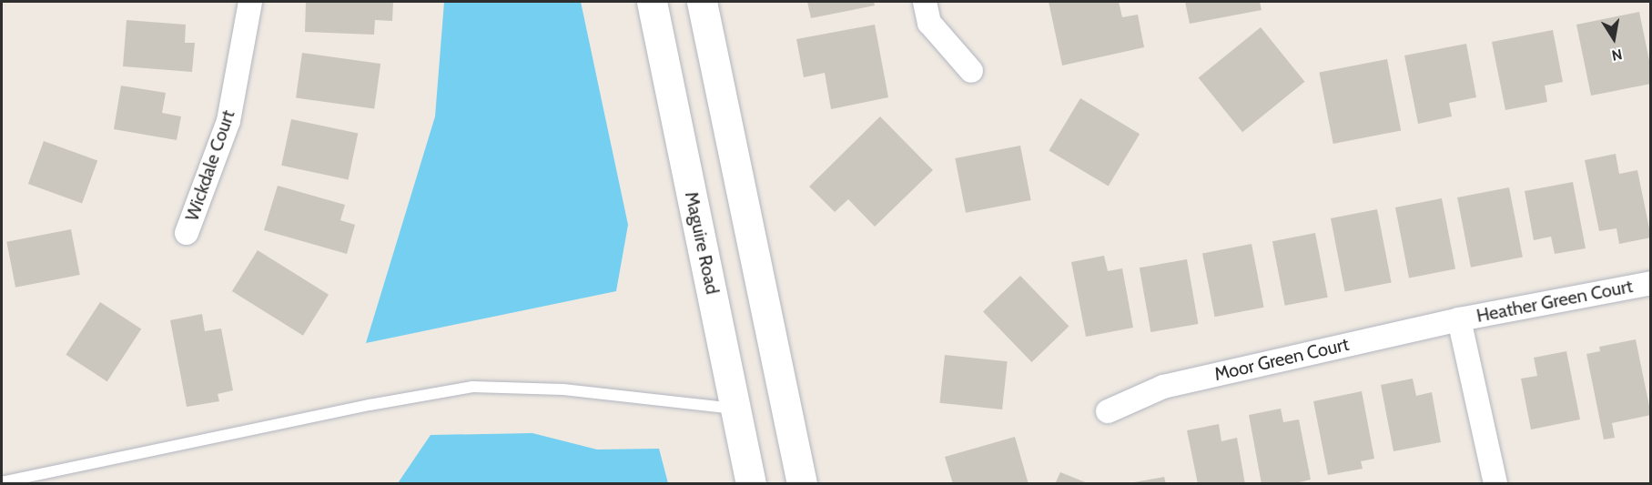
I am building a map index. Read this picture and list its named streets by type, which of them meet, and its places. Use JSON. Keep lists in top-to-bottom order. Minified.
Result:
{"streets":{"main road":["Maguire Road"],"street":["Wickdale Court","Heather Green Court","Moor Green Court"]},"crossings":[["Heather Green Court","Moor Green Court"]],"north":"bottom"}
